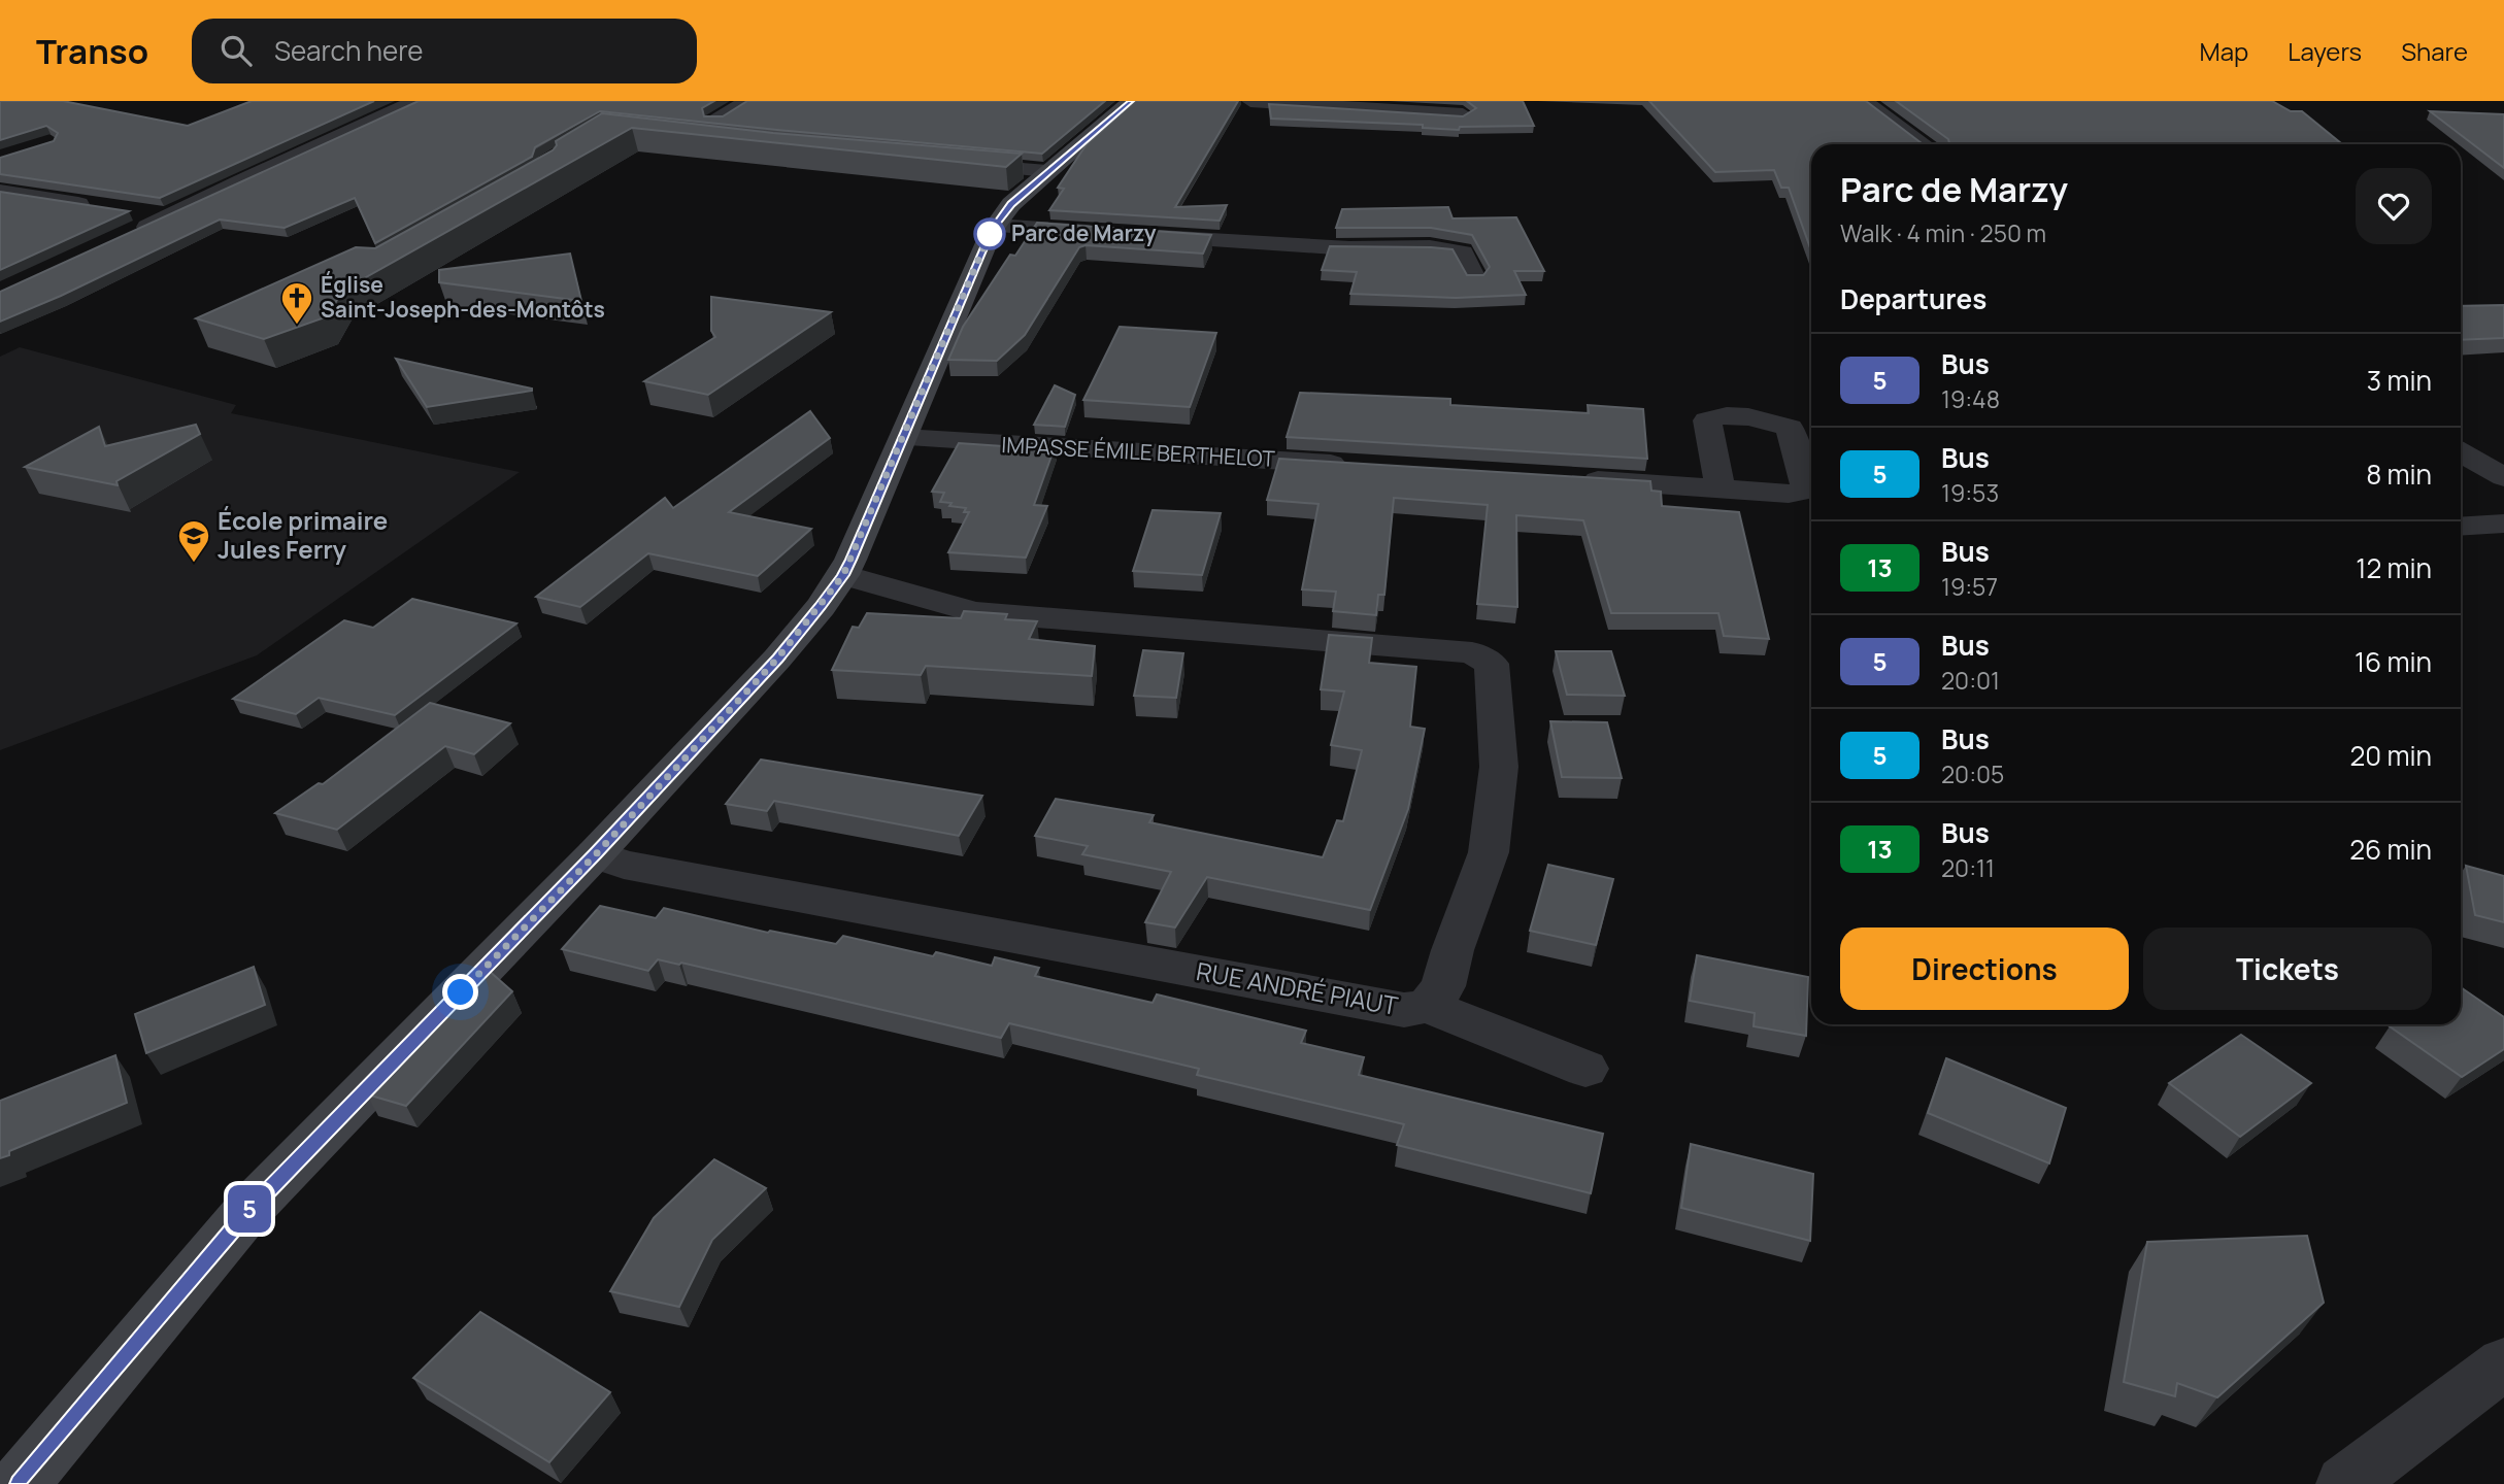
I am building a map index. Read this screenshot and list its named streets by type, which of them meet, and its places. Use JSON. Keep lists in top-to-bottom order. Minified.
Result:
{"streets":{"street":["IMPASSE ÉMILE BERTHELOT","RUE ANDRÉ PIAUT"]},"places":{"other":["Parc de Marzy"],"church":["Église Saint-Joseph-des-Montôts"],"school or university":["École primaire Jules Ferry"]},"lines":["bus line 5"],"page":{"header":"Transo","search":"Search here","nav":["Map","Layers","Share"],"on_map":"5","heading":[["Parc de Marzy","Walk · 4 min · 250 m"],"Departures"],"list":[{"mark":"5","name":"Bus","note":"19:48","value":"3 min"},{"mark":"5","name":"Bus","note":"19:53","value":"8 min"},{"mark":"13","name":"Bus","note":"19:57","value":"12 min"},{"mark":"5","name":"Bus","note":"20:01","value":"16 min"},{"mark":"5","name":"Bus","note":"20:05","value":"20 min"},{"mark":"13","name":"Bus","note":"20:11","value":"26 min"}],"buttons":["Directions","Tickets"]}}
